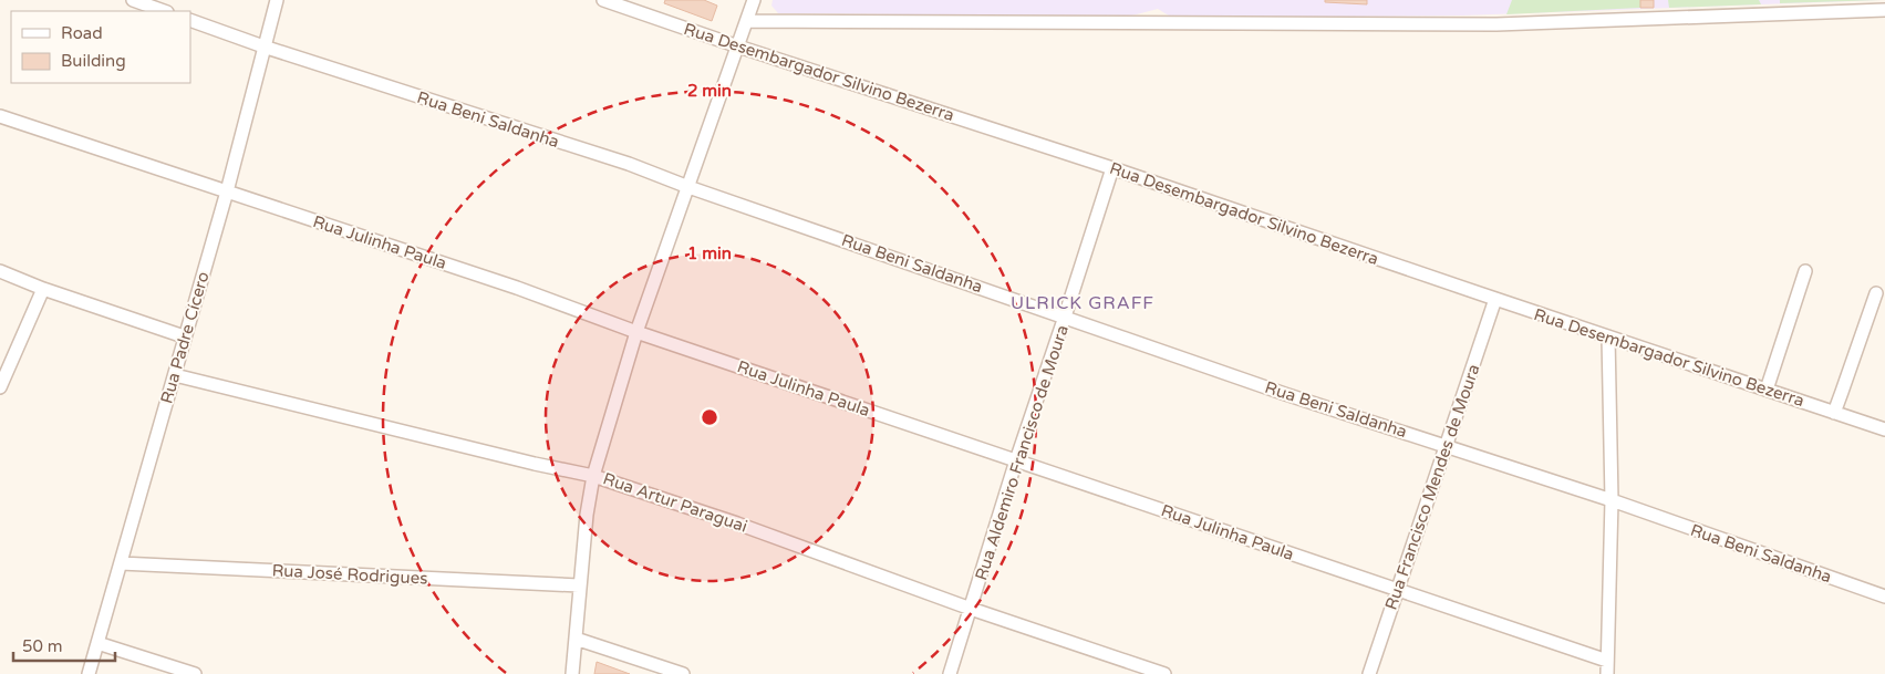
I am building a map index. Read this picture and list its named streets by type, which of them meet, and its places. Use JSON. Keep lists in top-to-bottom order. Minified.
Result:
{"streets":{"street":["Rua Desembargador Silvino Bezerra","Rua Beni Saldanha","Rua Julinha Paula","Rua Padre Cícero","Rua Aldemiro Francisco de Moura","Rua Francisco Mendes de Moura","Rua Artur Paraguai","Rua José Rodrigues"]},"crossings":[["Rua Desembargador Silvino Bezerra","Rua Aldemiro Francisco de Moura"],["Rua Desembargador Silvino Bezerra","Rua Francisco Mendes de Moura"],["Rua Beni Saldanha","Rua Padre Cícero"],["Rua Beni Saldanha","Rua Aldemiro Francisco de Moura"],["Rua Beni Saldanha","Rua Francisco Mendes de Moura"],["Rua Julinha Paula","Rua Padre Cícero"],["Rua Julinha Paula","Rua Aldemiro Francisco de Moura"],["Rua Julinha Paula","Rua Francisco Mendes de Moura"],["Rua Padre Cícero","Rua Artur Paraguai"],["Rua Padre Cícero","Rua José Rodrigues"],["Rua Aldemiro Francisco de Moura","Rua Artur Paraguai"]],"districts":["ULRICK GRAFF"],"legend":["Road","Building"],"scale_bar":"50 m","rings":["2 min","1 min"]}
